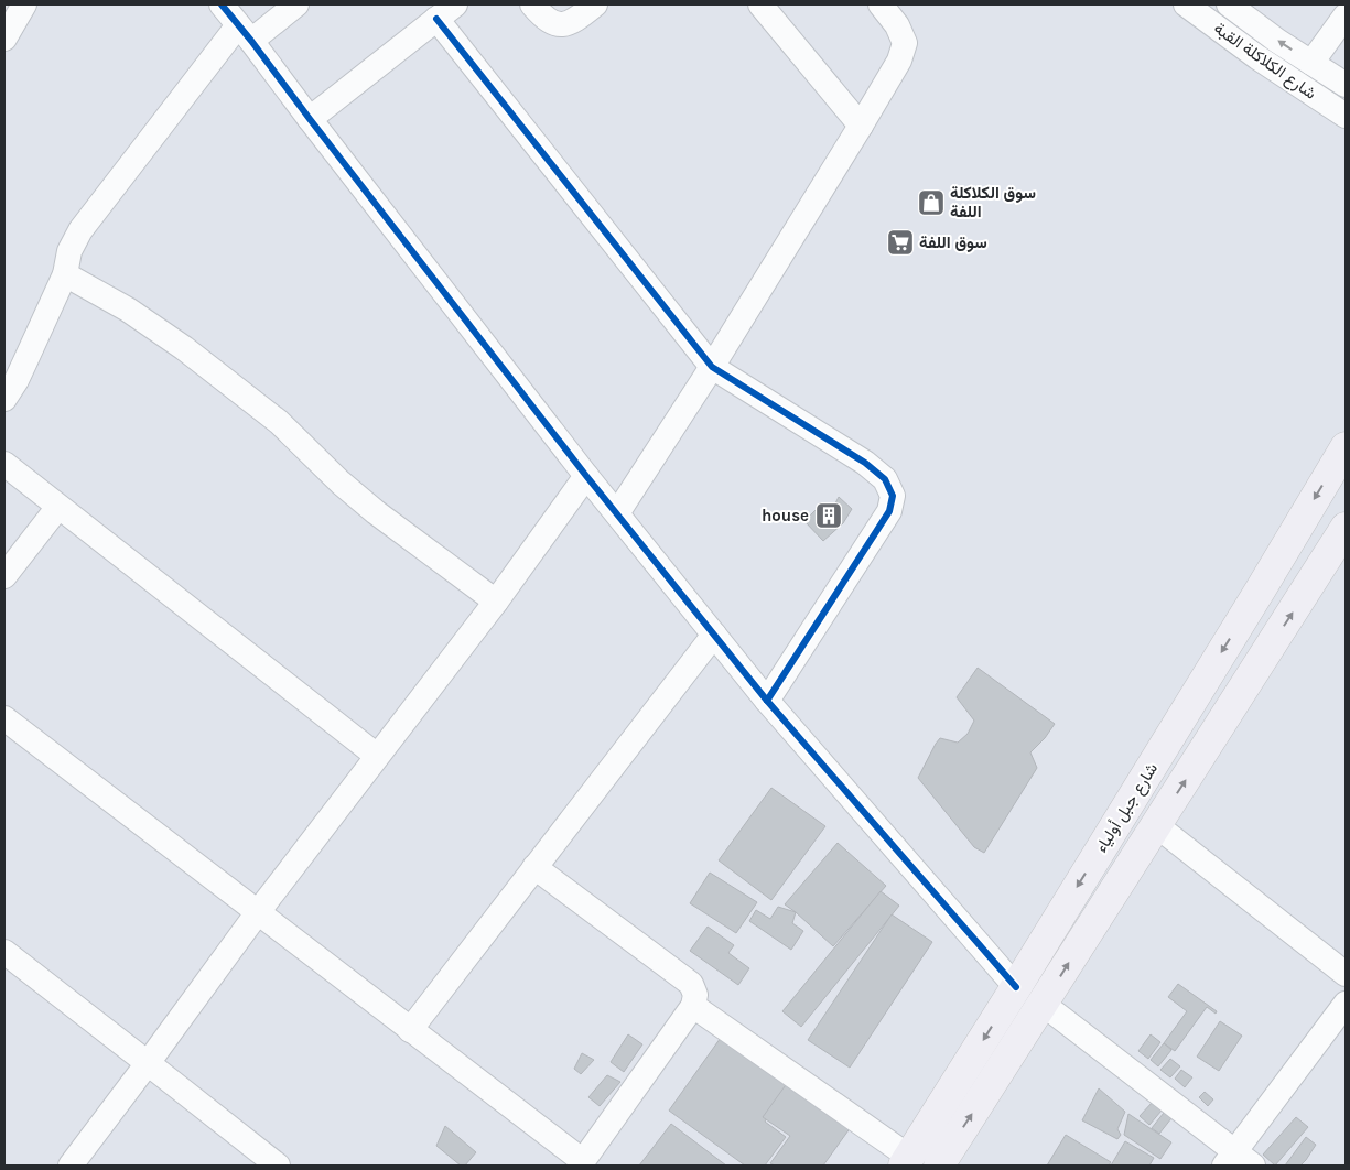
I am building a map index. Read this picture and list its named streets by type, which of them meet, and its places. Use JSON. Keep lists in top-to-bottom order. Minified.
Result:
{"streets":{"main road":["شارع جبل أولياء"],"street":["شارع الكلاكلة القبة"]},"places":{"shop":["سوق الكلاكلة اللفة"],"supermarket":["سوق اللفة"],"building":["house"]}}
